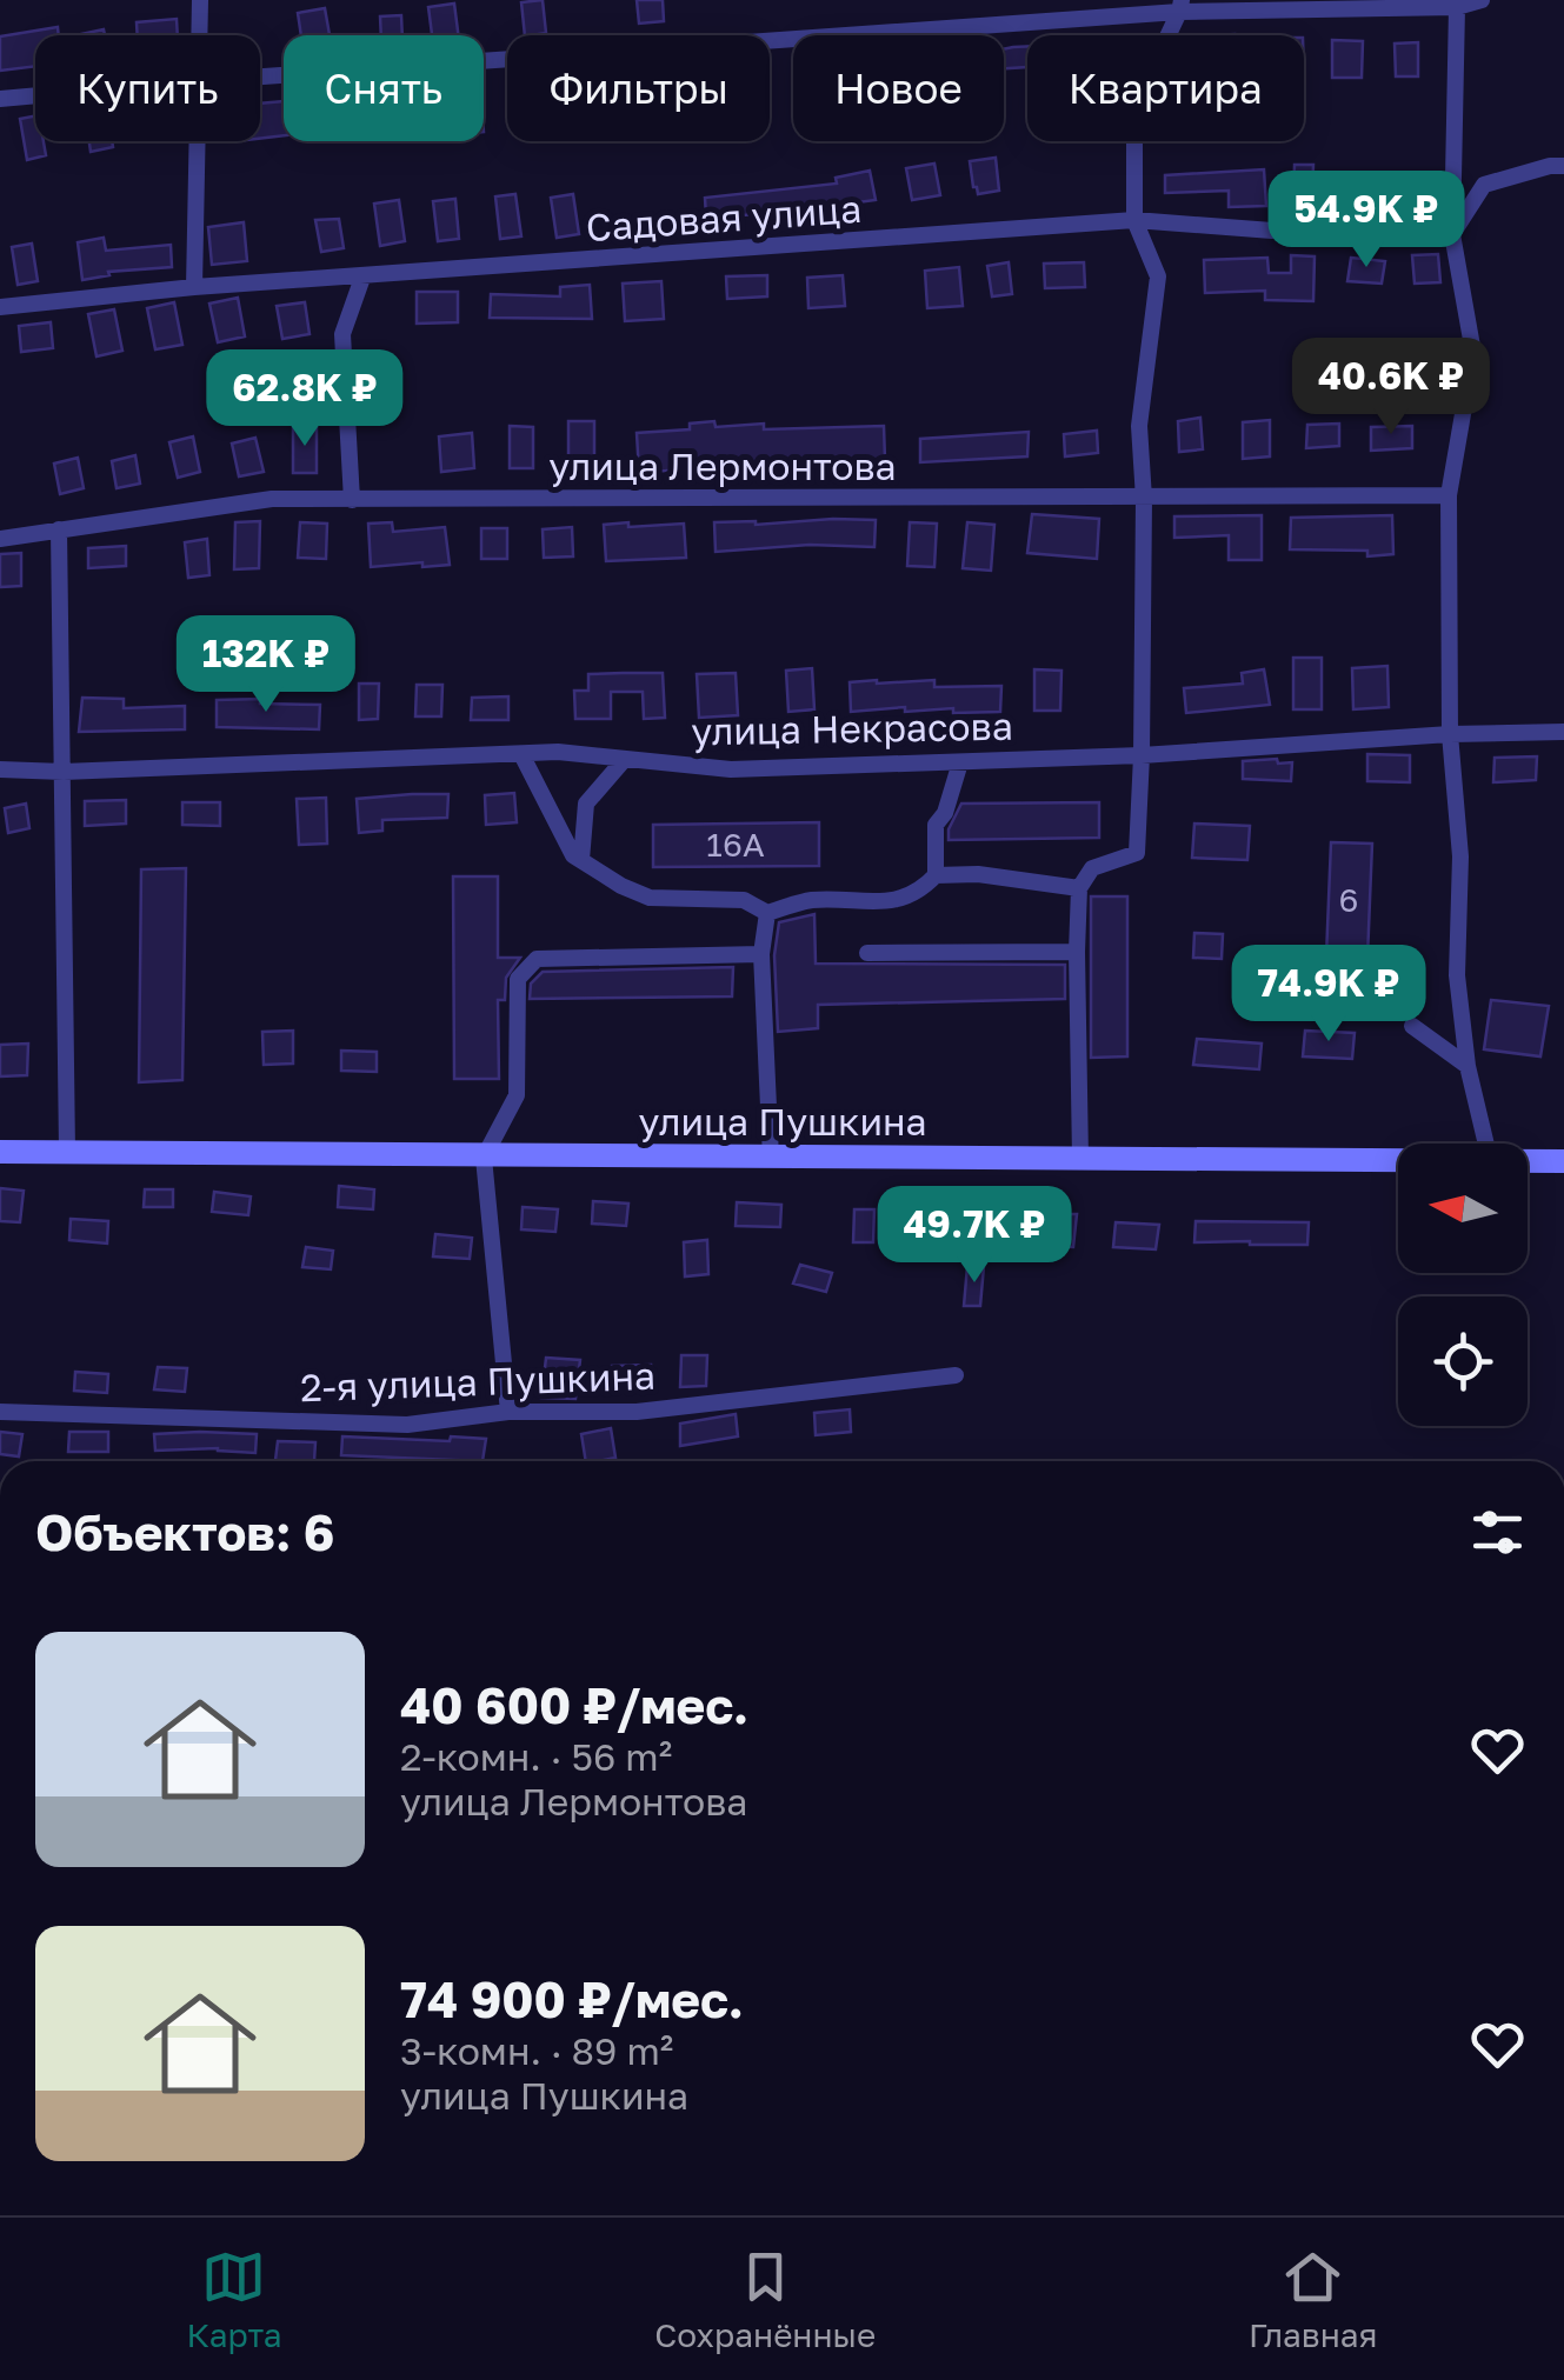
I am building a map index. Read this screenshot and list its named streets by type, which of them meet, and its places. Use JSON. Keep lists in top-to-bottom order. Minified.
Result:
{"streets":{"main road":["улица Пушкина"],"street":["Садовая улица","улица Лермонтова","улица Некрасова","2-я улица Пушкина"]},"house_numbers":["16А","6"],"north":"left","page":{"chip":["Купить","Снять","Фильтры","Новое","Квартира"],"price":["54.9K ₽","40.6K ₽","62.8K ₽","132K ₽","74.9K ₽","49.7K ₽"],"heading":"Объектов: 6","list":[{"name":"40 600 ₽/мес.","note":"2-комн. · 56 m² · улица Лермонтова"},{"name":"74 900 ₽/мес.","note":"3-комн. · 89 m² · улица Пушкина"}],"tabs":["Карта","Сохранённые","Главная"]}}
